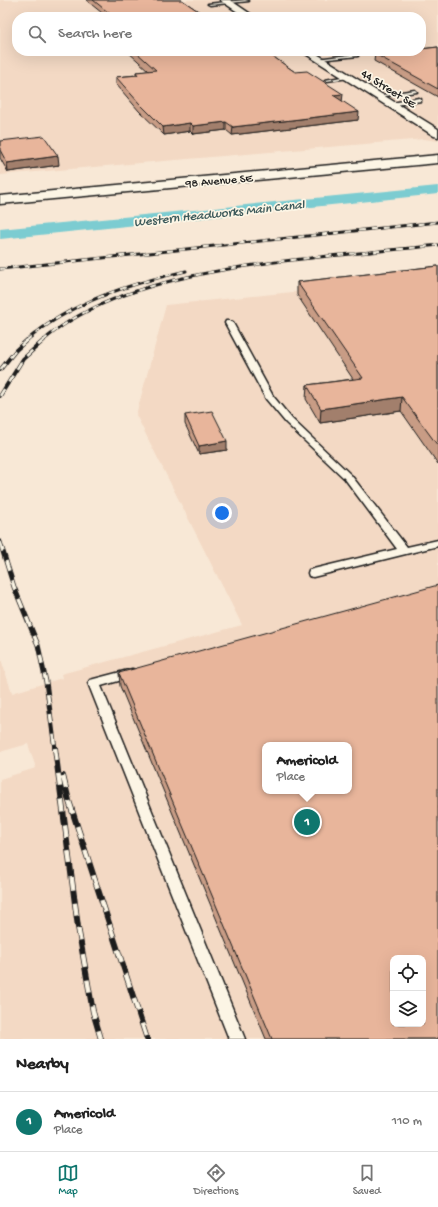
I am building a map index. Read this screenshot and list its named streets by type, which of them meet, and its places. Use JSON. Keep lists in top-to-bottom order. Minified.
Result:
{"streets":{"street":["44 Street SE","98 Avenue SE"]},"water":["Western Headworks Main Canal"],"page":{"search":"Search here","popup":["Americold","Place"],"pins":"1","heading":"Nearby","list":[{"mark":"1","name":"Americold","note":"Place","value":"110 m"}],"nav":["Map","Directions","Saved"]}}
